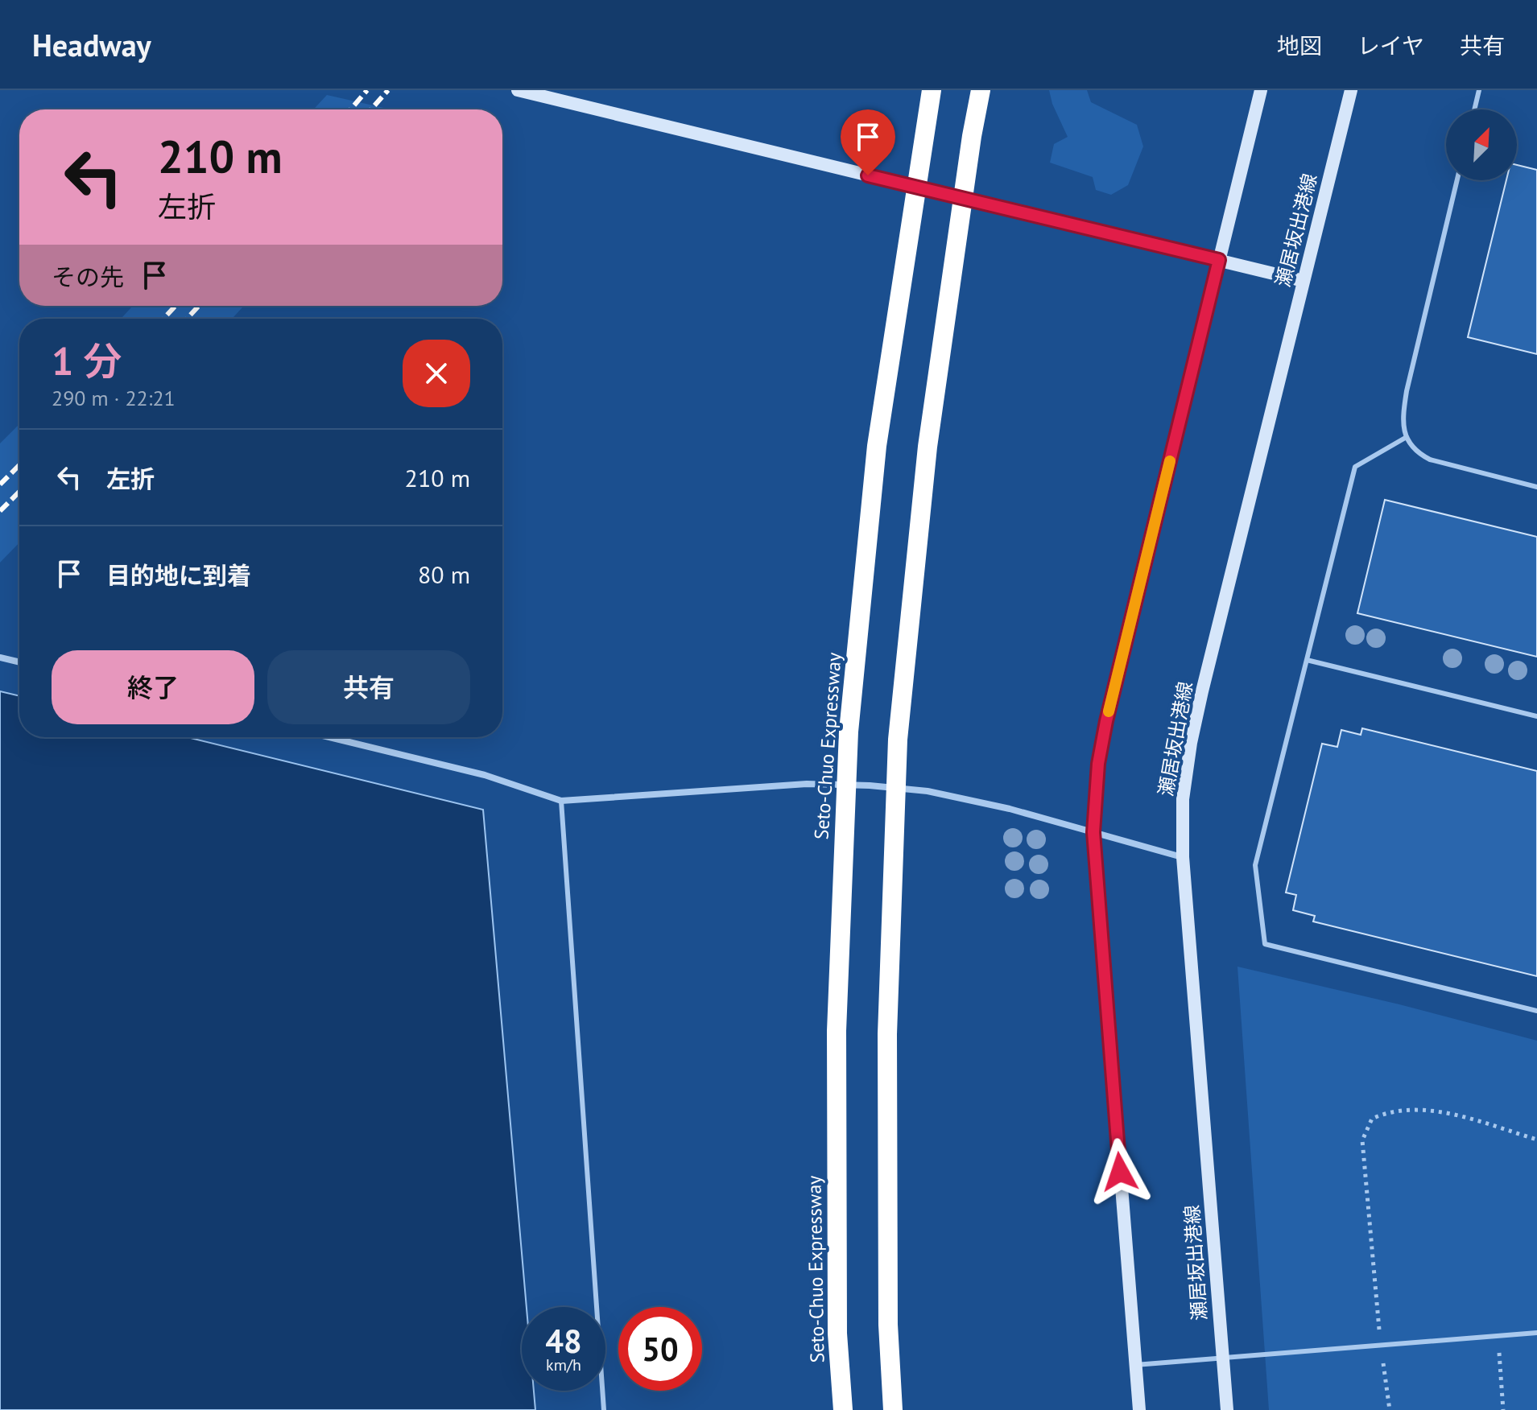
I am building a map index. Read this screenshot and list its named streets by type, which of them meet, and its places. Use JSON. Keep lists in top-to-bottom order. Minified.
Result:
{"streets":{"highway":["Seto-Chuo Expressway"],"main road":["瀬居坂出港線"]},"north":"top right","page":{"header":"Headway","nav":["地図","レイヤ","共有"],"turn":["210 m","左折"],"then":"その先","heading":["1 分","290 m · 22:21"],"list":[{"name":"左折","value":"210 m"},{"name":"目的地に到着","value":"80 m"}],"buttons":["終了","共有"],"speed":"48 km/h","limit":"50"}}
